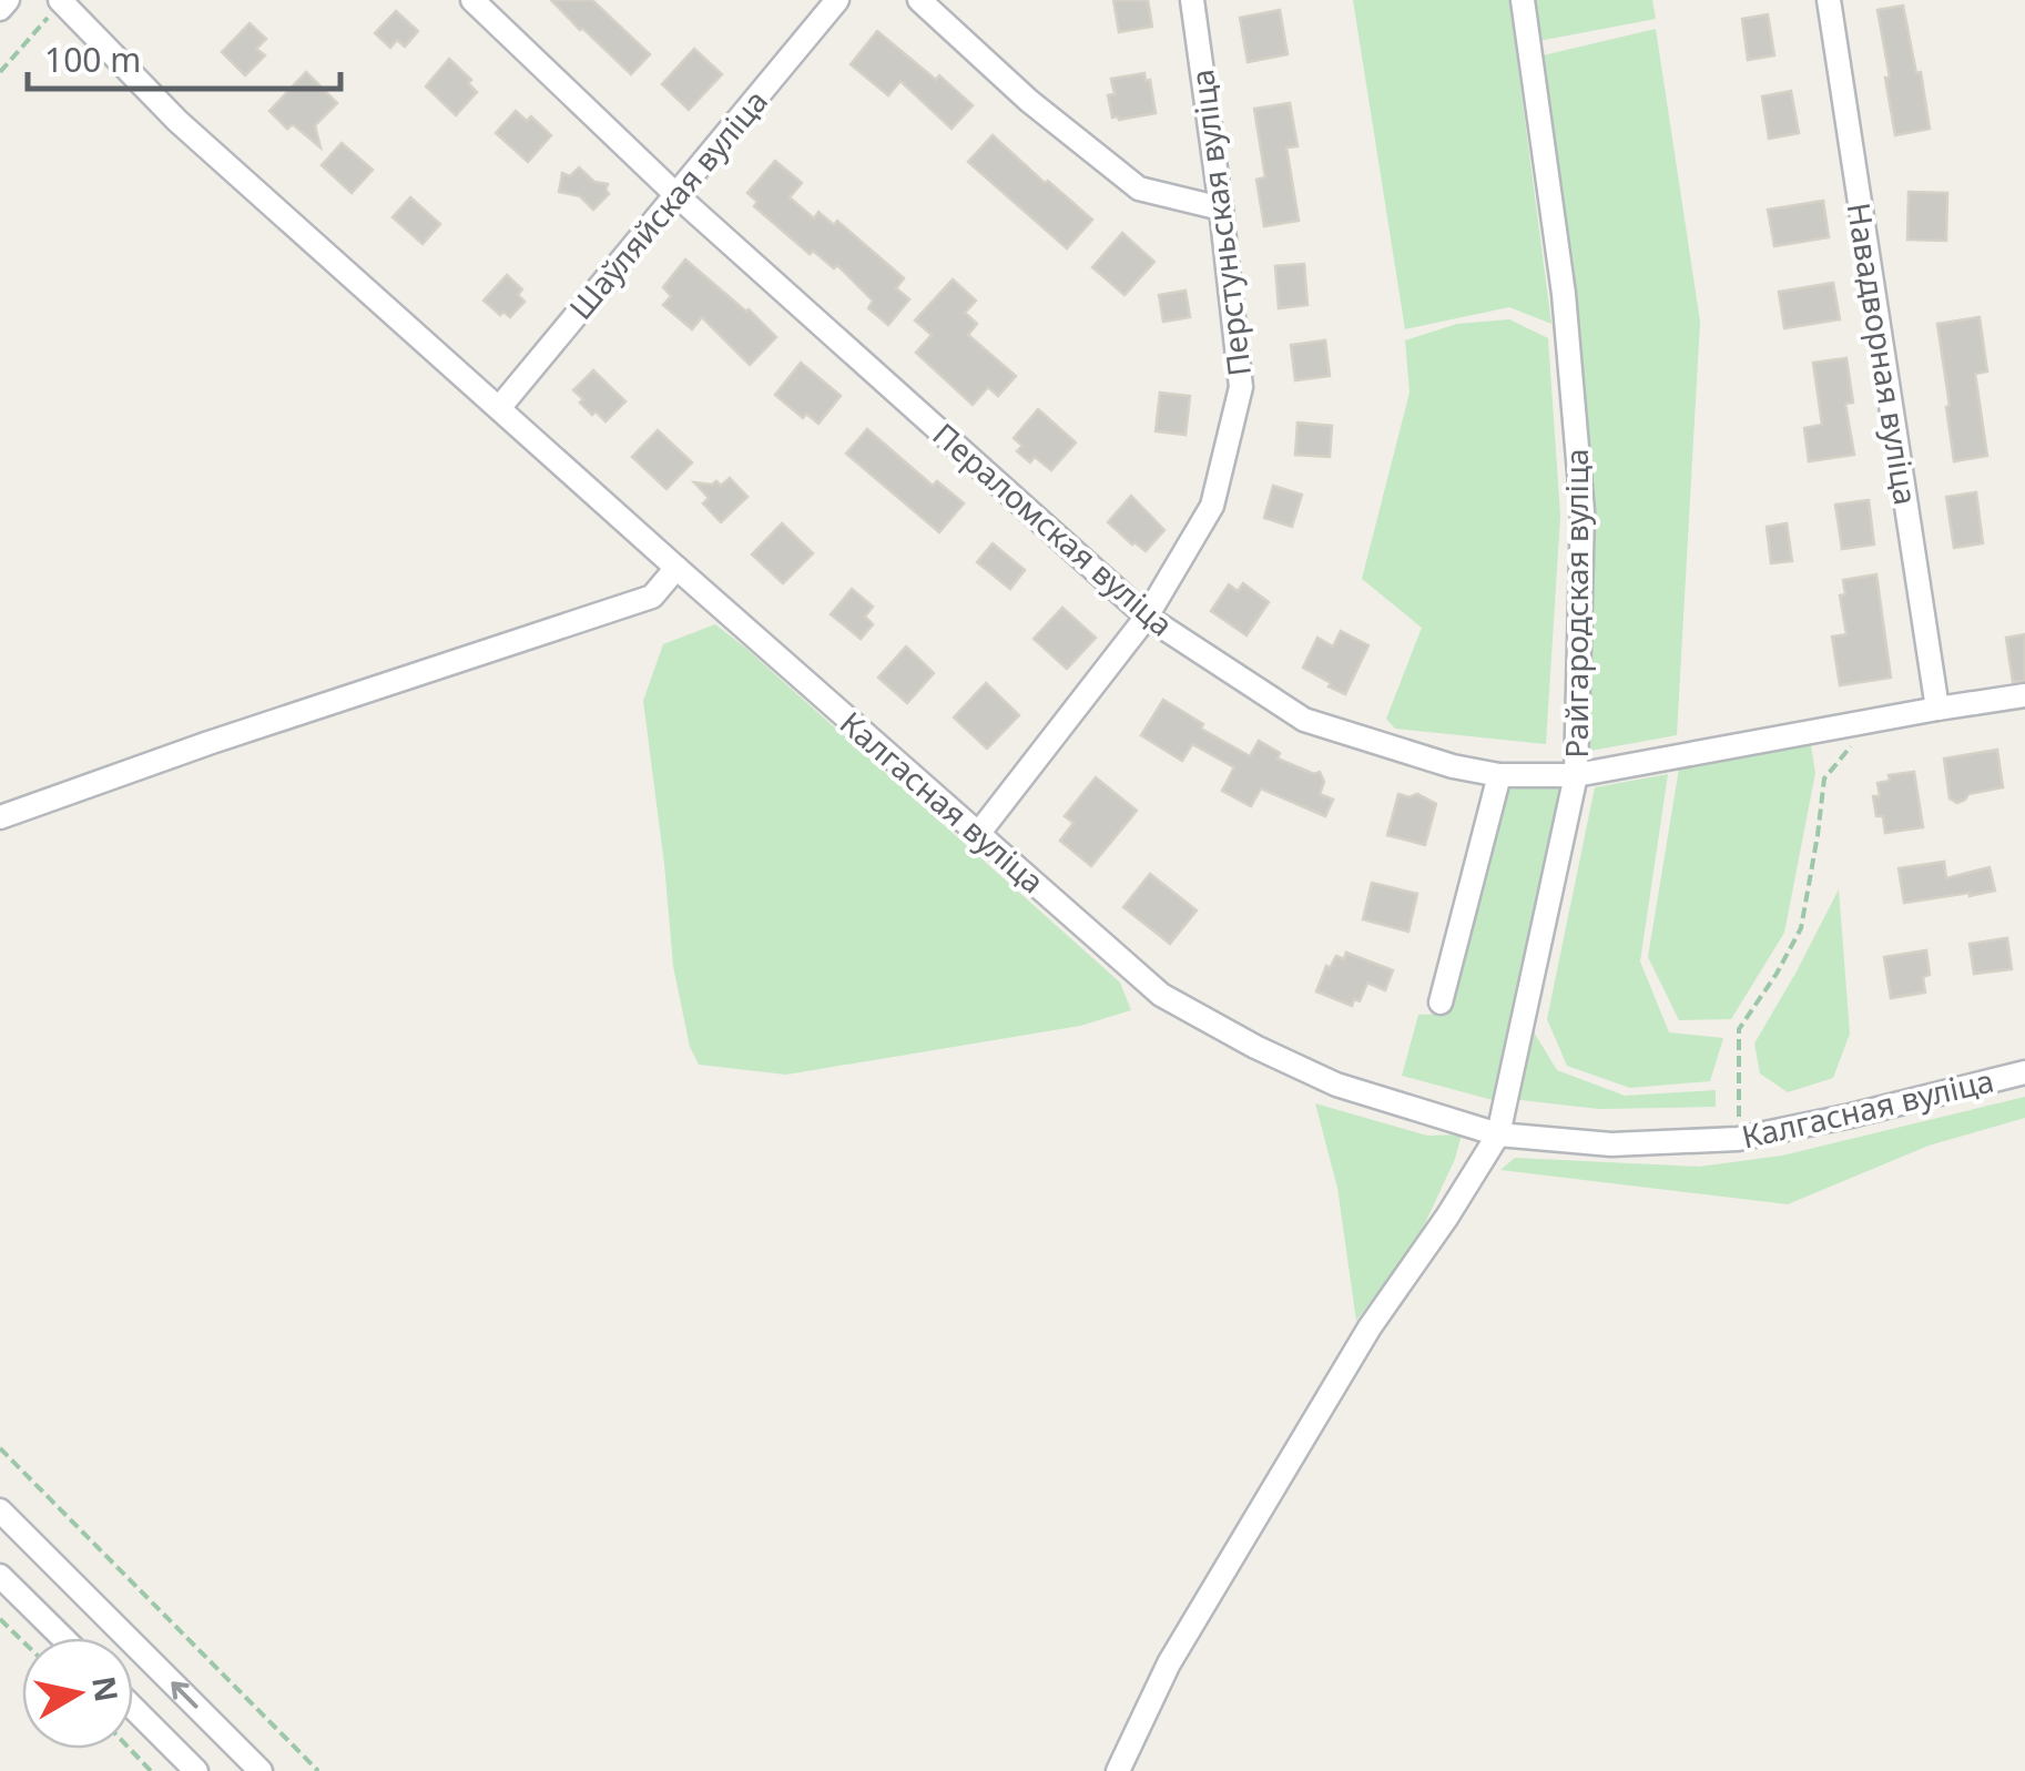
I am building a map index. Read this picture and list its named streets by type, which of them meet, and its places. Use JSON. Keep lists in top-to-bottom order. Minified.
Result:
{"streets":{"street":["Шаўляйская вуліца","Перстуньская вуліца","Навадворная вуліца","Пераломская вуліца","Райгародская вуліца","Калгасная вуліца"]},"crossings":[["Шаўляйская вуліца","Пераломская вуліца"],["Шаўляйская вуліца","Калгасная вуліца"],["Перстуньская вуліца","Пераломская вуліца"],["Перстуньская вуліца","Калгасная вуліца"],["Навадворная вуліца","Пераломская вуліца"],["Пераломская вуліца","Райгародская вуліца"],["Райгародская вуліца","Калгасная вуліца"]],"scale_bar":"100 m","north":"right"}
